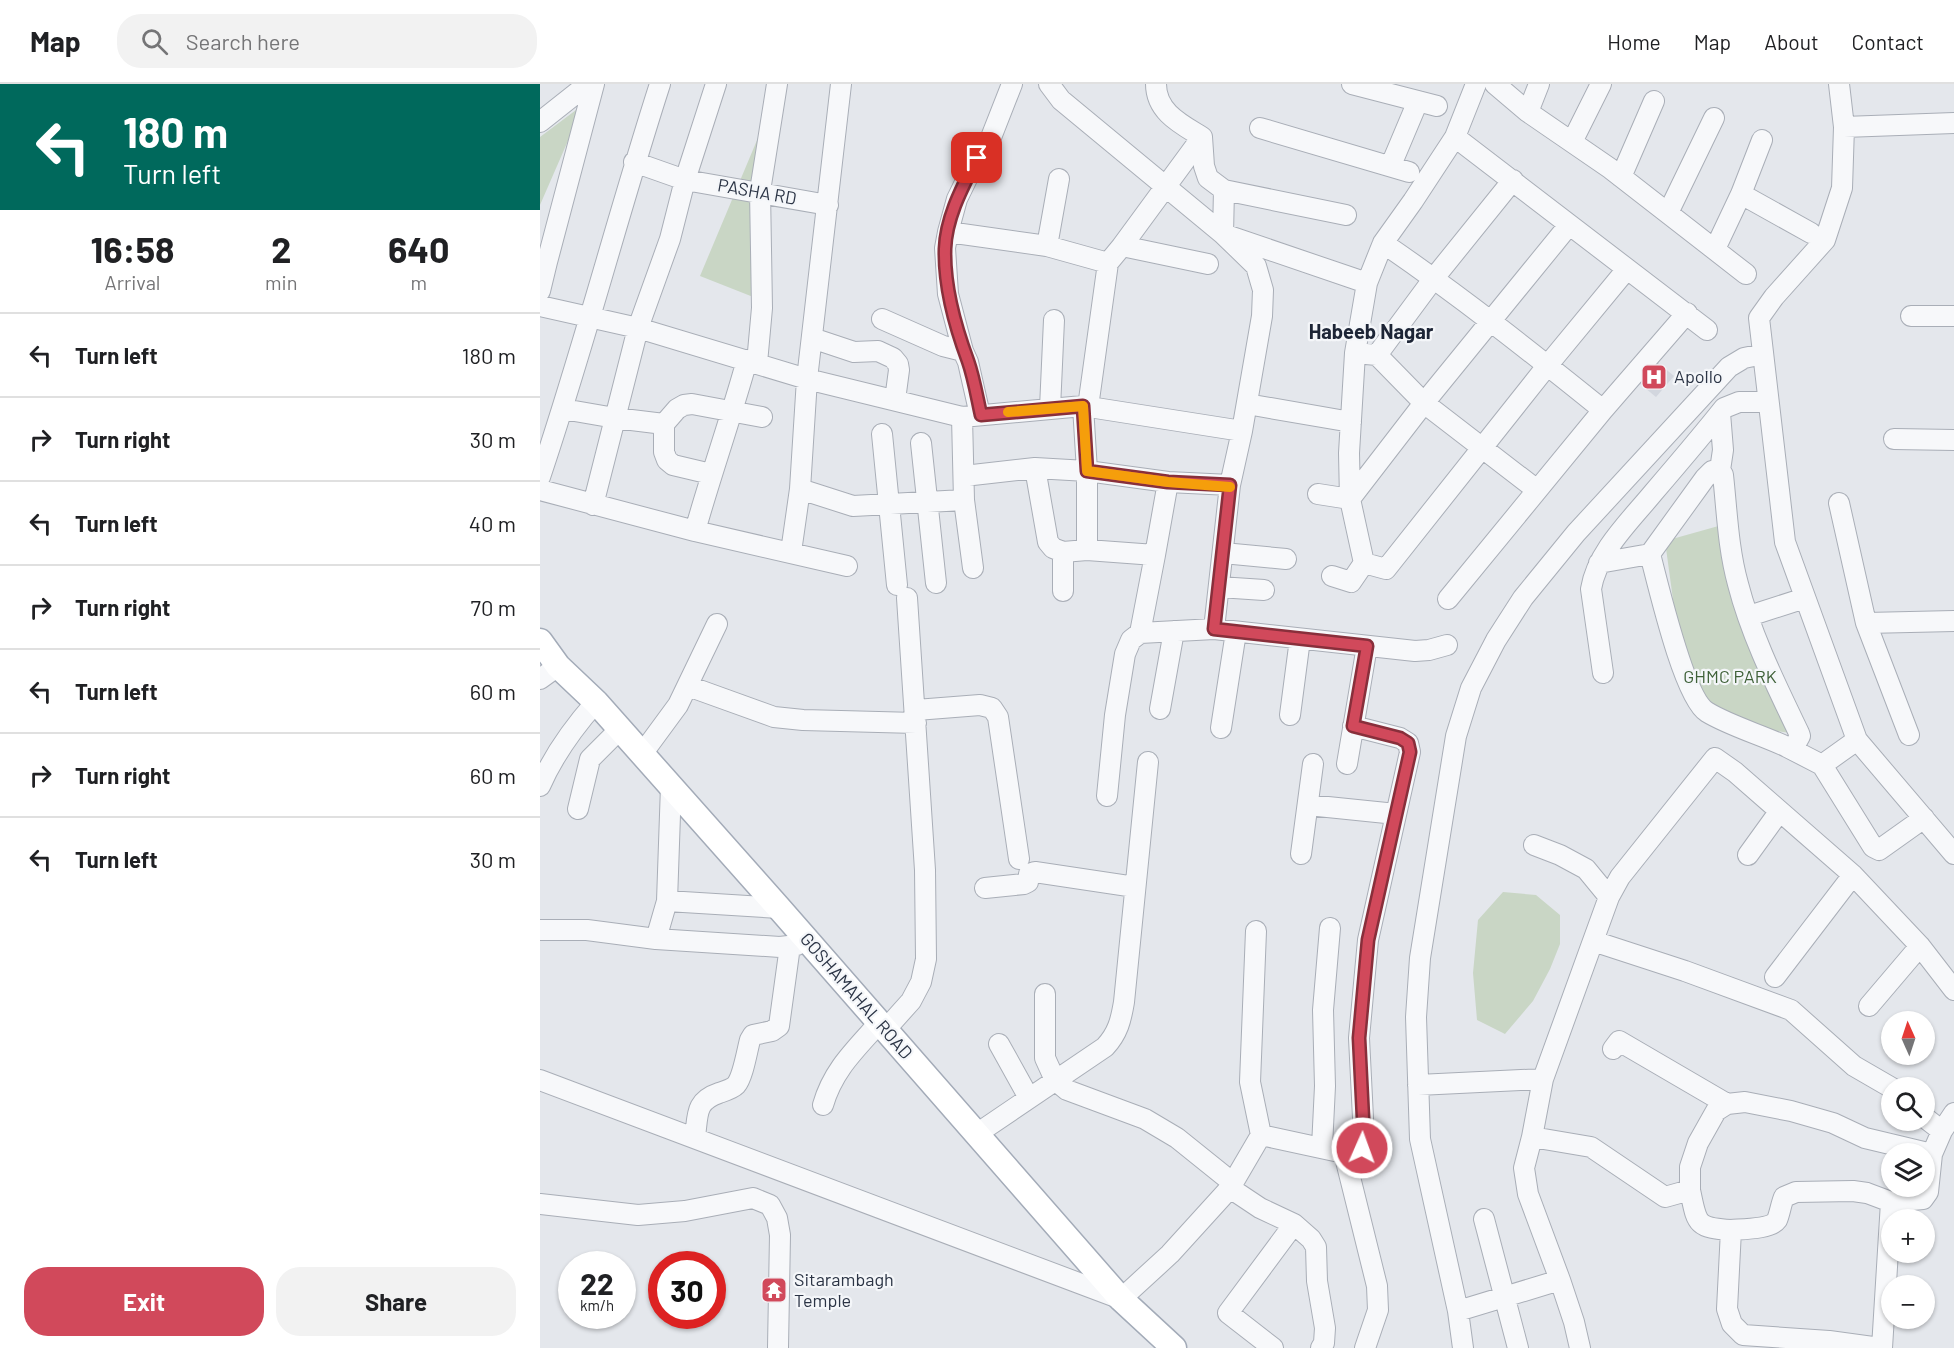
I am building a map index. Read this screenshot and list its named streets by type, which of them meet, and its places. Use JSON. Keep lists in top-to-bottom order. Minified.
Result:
{"streets":{"main road":["GOSHAMAHAL ROAD"],"street":["PASHA RD"]},"districts":["Habeeb Nagar"],"parks":["GHMC PARK"],"places":{"hospital":["Apollo"],"temple":["Sitarambagh Temple"]},"north":"top","page":{"header":"Map","search":"Search here","nav":["Home","Map","About","Contact"],"turn":["180 m","Turn left"],"eta":["16:58","Arrival","2","min","640","m"],"list":[{"name":"Turn left","value":"180 m"},{"name":"Turn right","value":"30 m"},{"name":"Turn left","value":"40 m"},{"name":"Turn right","value":"70 m"},{"name":"Turn left","value":"60 m"},{"name":"Turn right","value":"60 m"},{"name":"Turn left","value":"30 m"}],"map_buttons":["+","−"],"speed":"22 km/h","limit":"30","buttons":["Exit","Share"]}}
